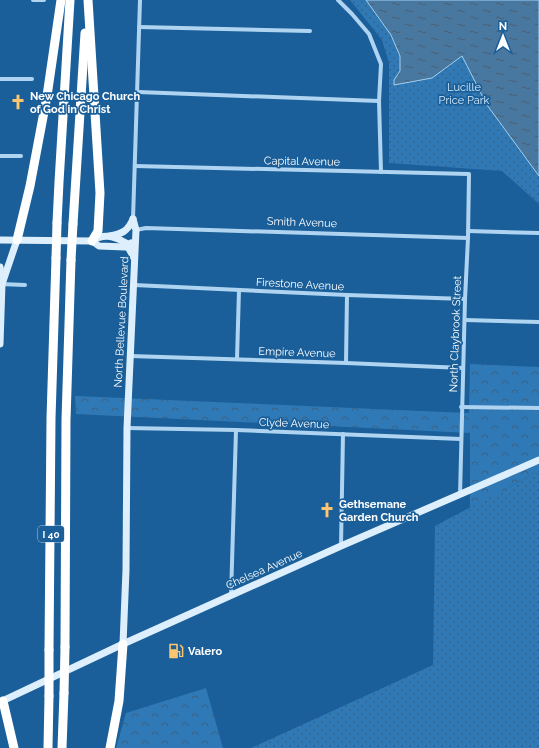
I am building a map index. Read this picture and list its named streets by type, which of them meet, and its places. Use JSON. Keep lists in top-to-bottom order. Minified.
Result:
{"streets":{"highway":["I 40"],"main road":["North Bellevue Boulevard","Chelsea Avenue"],"street":["Capital Avenue","Smith Avenue","Firestone Avenue","North Claybrook Street","Empire Avenue","Clyde Avenue"]},"crossings":[["Capital Avenue","North Bellevue Boulevard"],["Capital Avenue","North Claybrook Street"],["Smith Avenue","North Bellevue Boulevard"],["Smith Avenue","North Claybrook Street"],["Firestone Avenue","North Bellevue Boulevard"],["Firestone Avenue","North Claybrook Street"],["North Bellevue Boulevard","Empire Avenue"],["North Bellevue Boulevard","Clyde Avenue"],["North Bellevue Boulevard","Chelsea Avenue"],["North Claybrook Street","Empire Avenue"],["North Claybrook Street","Clyde Avenue"],["North Claybrook Street","Chelsea Avenue"]],"parks":["Lucille Price Park"],"places":{"church":["New Chicago Church of God in Christ","Gethsemane Garden Church"],"fuel station":["Valero"]},"north":"top"}
